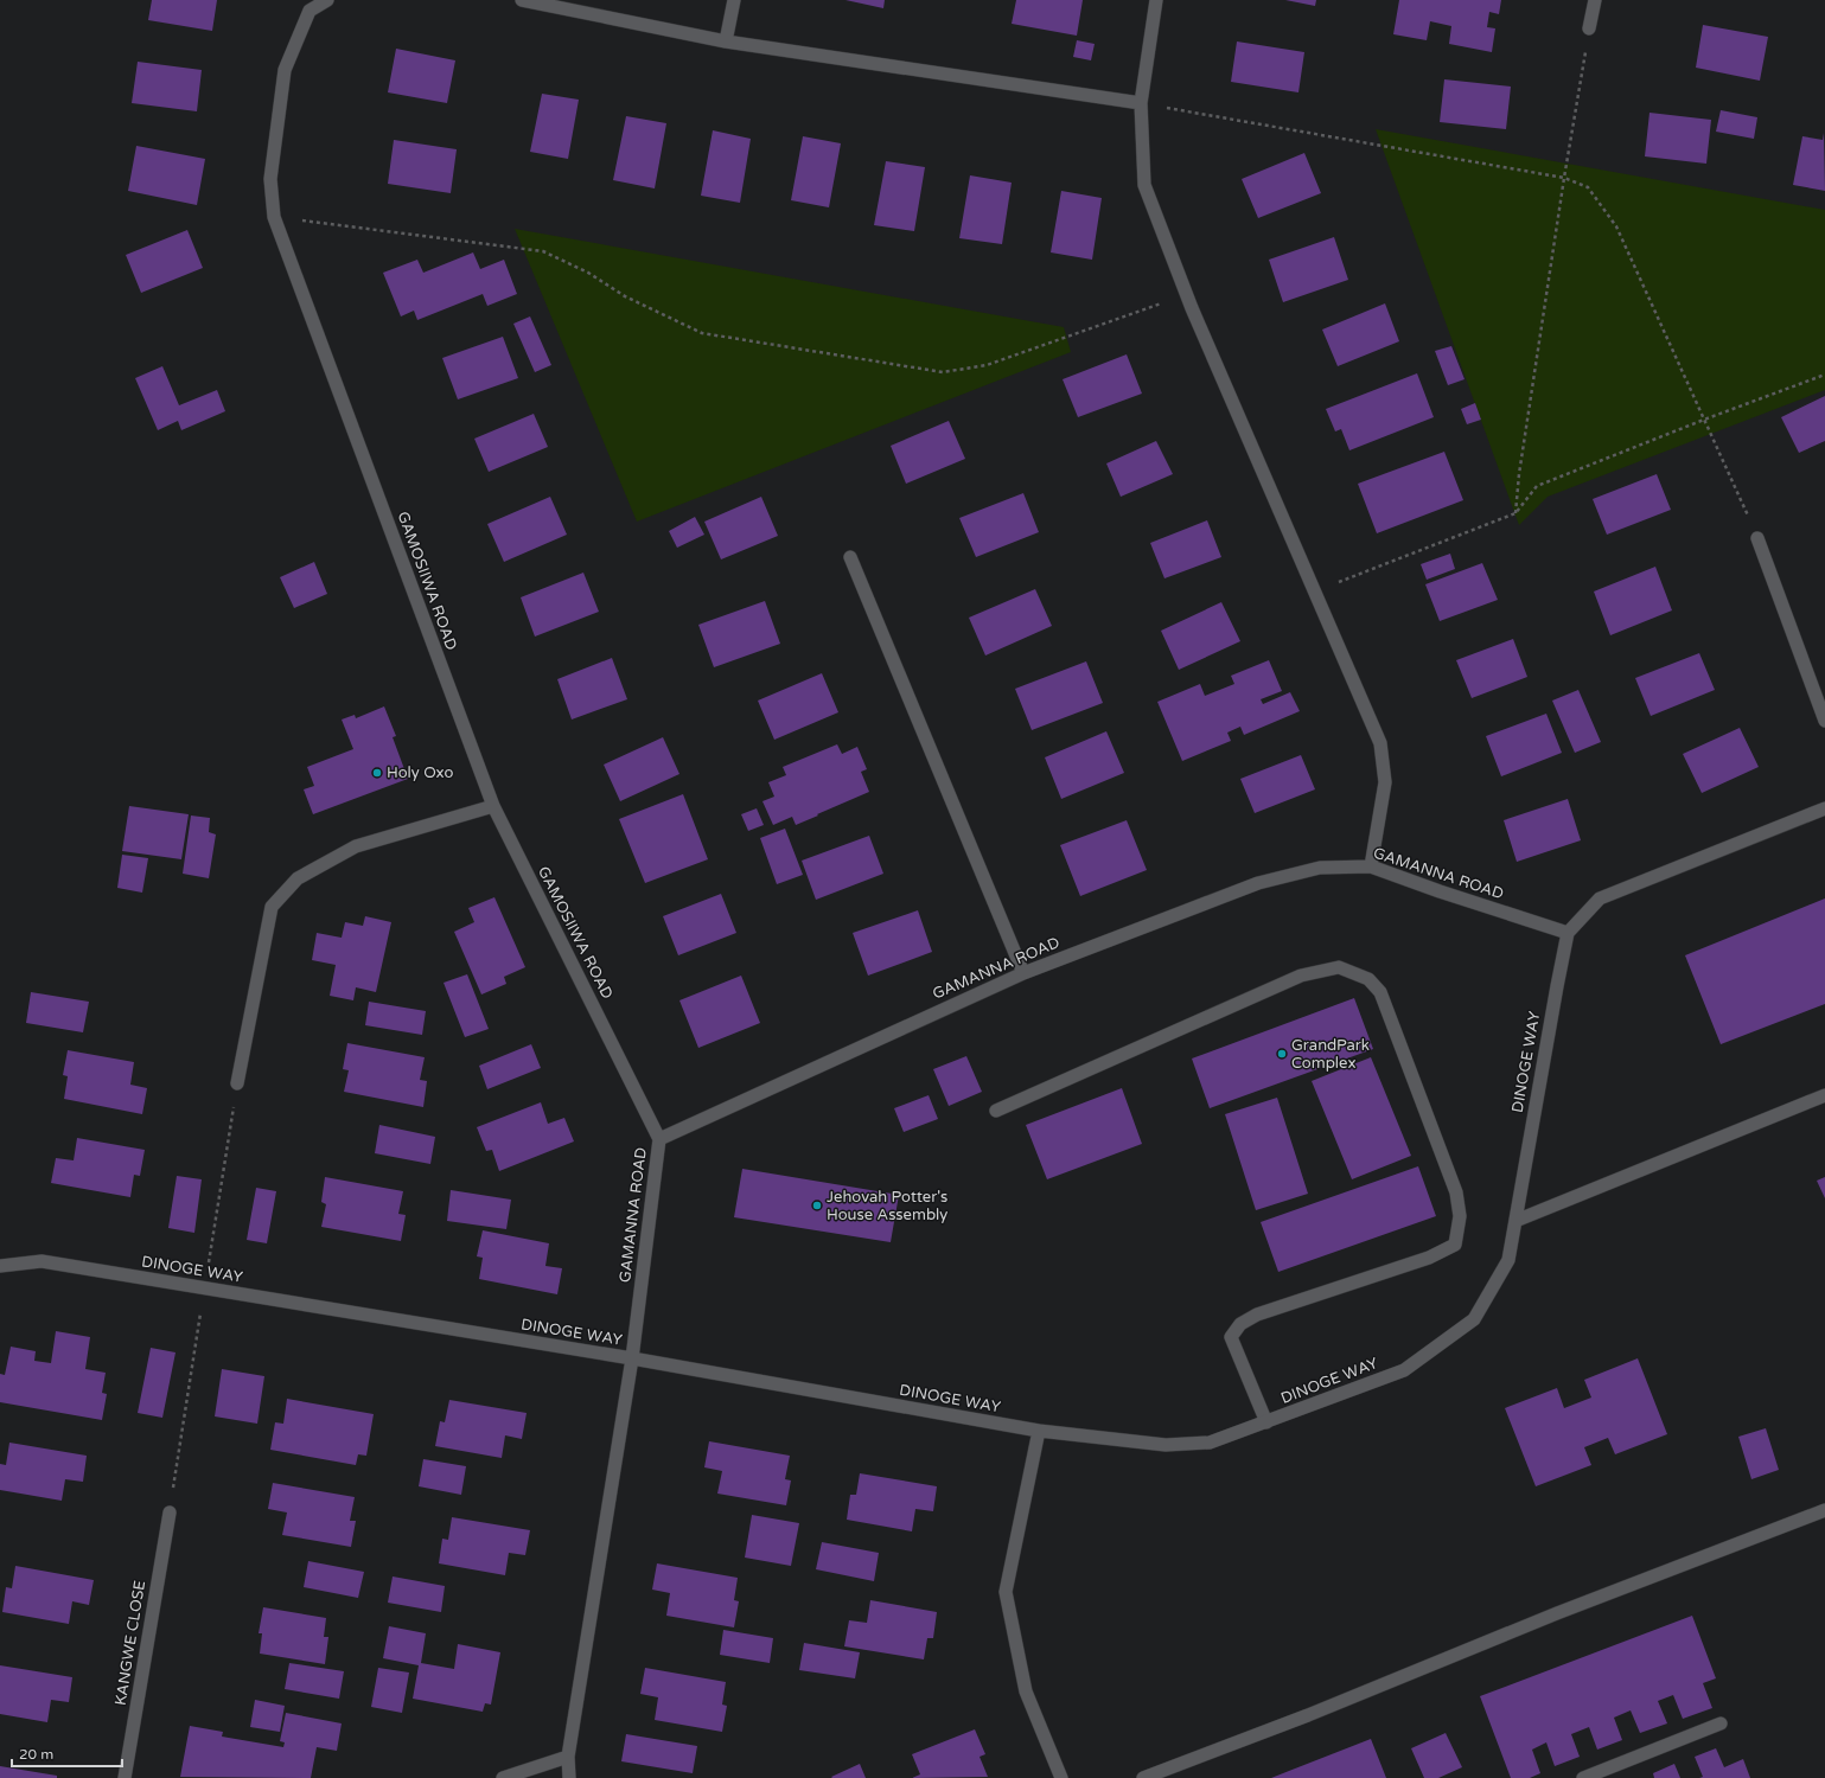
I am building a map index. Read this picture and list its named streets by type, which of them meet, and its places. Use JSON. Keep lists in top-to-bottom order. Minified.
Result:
{"streets":{"street":["GAMOSIIWA ROAD","GAMANNA ROAD","DINOGE WAY","KANGWE CLOSE"]},"crossings":[["GAMOSIIWA ROAD","GAMANNA ROAD"],["GAMANNA ROAD","DINOGE WAY"]],"places":["Holy Oxo","GrandPark Complex","Jehovah Potter's House Assembly"],"scale_bar":"20 m"}
